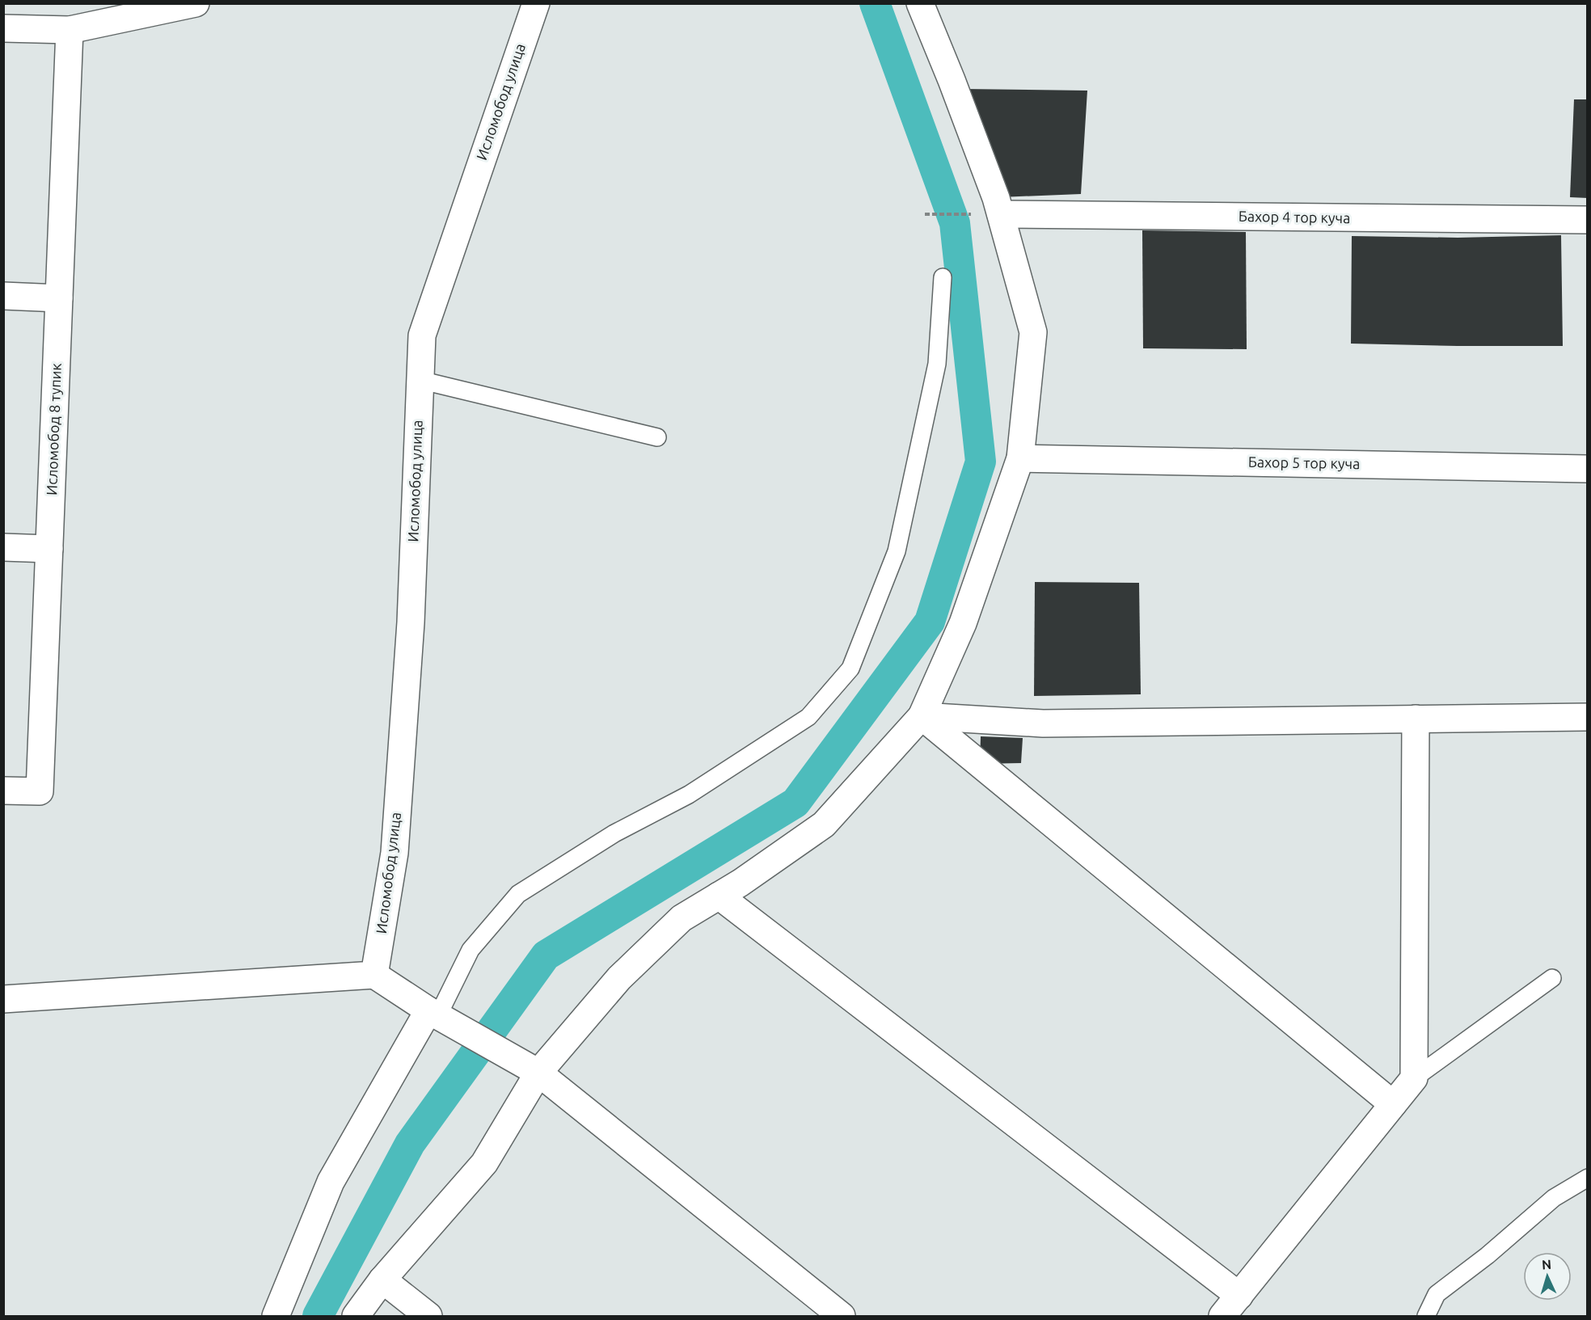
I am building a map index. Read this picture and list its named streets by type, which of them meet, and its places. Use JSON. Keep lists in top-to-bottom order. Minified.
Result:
{"streets":{"street":["Исломобод улица","Бахор 4 тор куча","Исломобод 8 тупик","Бахор 5 тор куча"]},"north":"top"}
